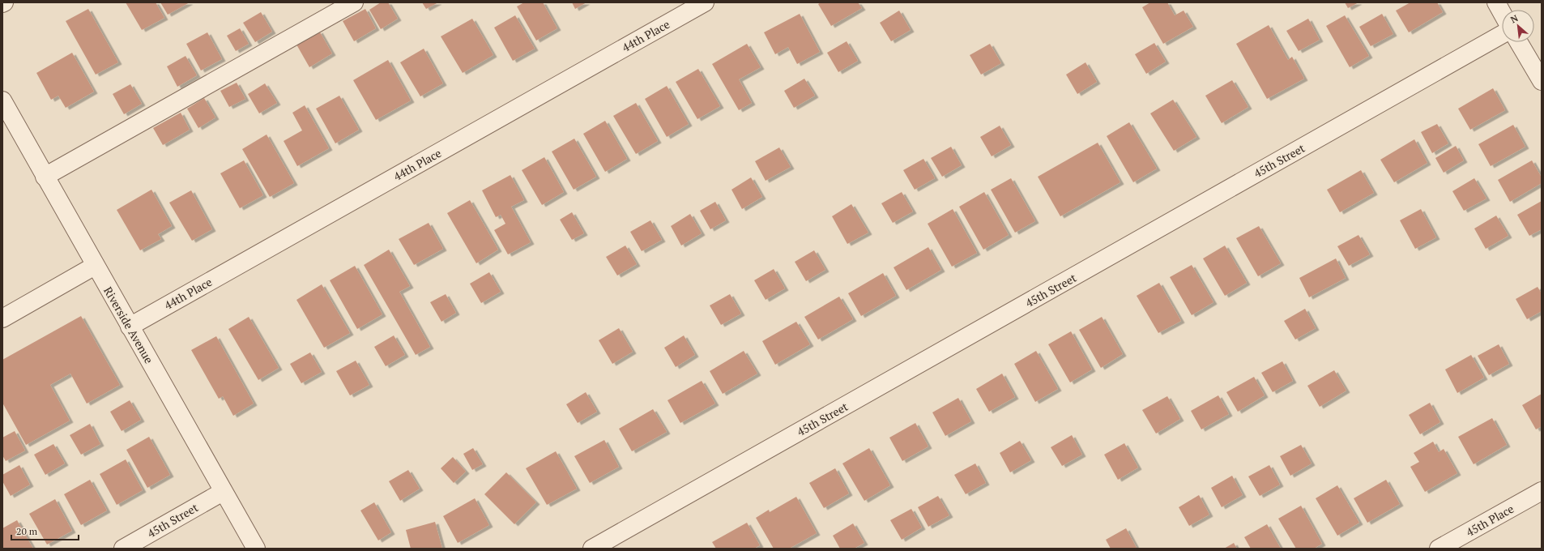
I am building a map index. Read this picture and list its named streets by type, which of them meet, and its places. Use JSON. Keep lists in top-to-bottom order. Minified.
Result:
{"streets":{"street":["44th Place","45th Street","Riverside Avenue","45th Place"]},"crossings":[["44th Place","Riverside Avenue"],["45th Street","Riverside Avenue"]],"scale_bar":"20 m","north":"top left"}
